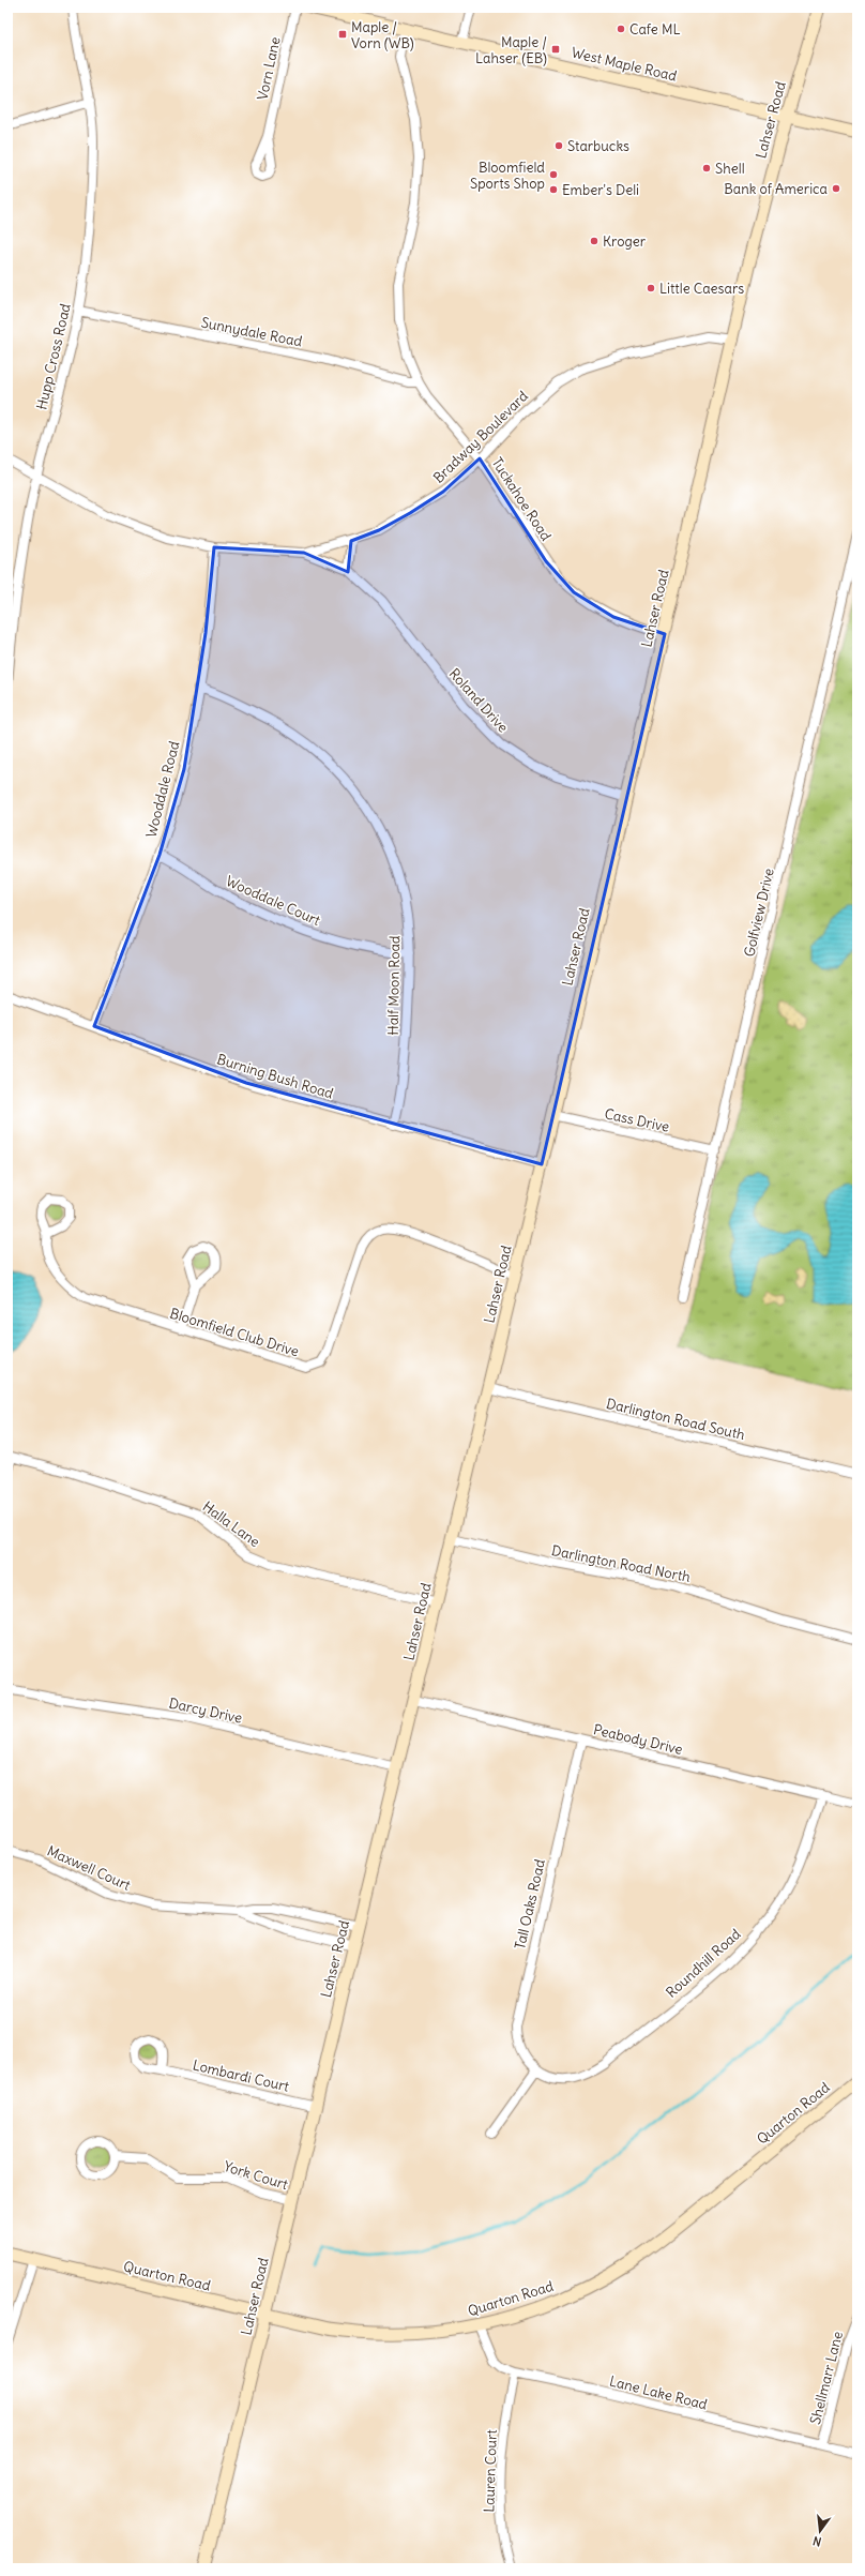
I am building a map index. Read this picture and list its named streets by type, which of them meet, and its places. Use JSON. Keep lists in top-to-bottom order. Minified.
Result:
{"streets":{"street":["West Maple Road","Vorn Lane","Lahser Road","Sunnydale Road","Hupp Cross Road","Bradway Boulevard","Tuckahoe Road","Roland Drive","Wooddale Road","Wooddale Court","Golfview Drive","Half Moon Road","Burning Bush Road","Cass Drive","Bloomfield Club Drive","Darlington Road South","Halla Lane","Darlington Road North","Darcy Drive","Peabody Drive","Maxwell Court","Tall Oaks Road","Roundhill Road","Lombardi Court","Quarton Road","York Court","Shellmarr Lane","Lane Lake Road","Lauren Court"]},"crossings":[["West Maple Road","Lahser Road"],["West Maple Road","Tuckahoe Road"],["Lahser Road","Bradway Boulevard"],["Lahser Road","Tuckahoe Road"],["Lahser Road","Roland Drive"],["Lahser Road","Burning Bush Road"],["Lahser Road","Cass Drive"],["Lahser Road","Bloomfield Club Drive"],["Lahser Road","Darlington Road South"],["Lahser Road","Halla Lane"],["Lahser Road","Darlington Road North"],["Lahser Road","Darcy Drive"],["Lahser Road","Peabody Drive"],["Lahser Road","Maxwell Court"],["Lahser Road","Lombardi Court"],["Lahser Road","Quarton Road"],["Lahser Road","York Court"],["Sunnydale Road","Hupp Cross Road"],["Sunnydale Road","Tuckahoe Road"],["Hupp Cross Road","Bradway Boulevard"],["Bradway Boulevard","Tuckahoe Road"],["Bradway Boulevard","Roland Drive"],["Bradway Boulevard","Wooddale Road"],["Wooddale Road","Wooddale Court"],["Wooddale Road","Half Moon Road"],["Wooddale Road","Burning Bush Road"],["Wooddale Court","Half Moon Road"],["Golfview Drive","Cass Drive"],["Half Moon Road","Burning Bush Road"],["Peabody Drive","Tall Oaks Road"],["Peabody Drive","Roundhill Road"],["Tall Oaks Road","Roundhill Road"],["Quarton Road","Lane Lake Road"],["Shellmarr Lane","Lane Lake Road"],["Lane Lake Road","Lauren Court"]],"places":{"other":["Cafe ML","Starbucks","Shell","Bloomfield Sports Shop","Bank of America","Ember's Deli","Kroger","Little Caesars"],"transit":["Maple / Vorn (WB)","Maple / Lahser (EB)"]},"north":"bottom"}
